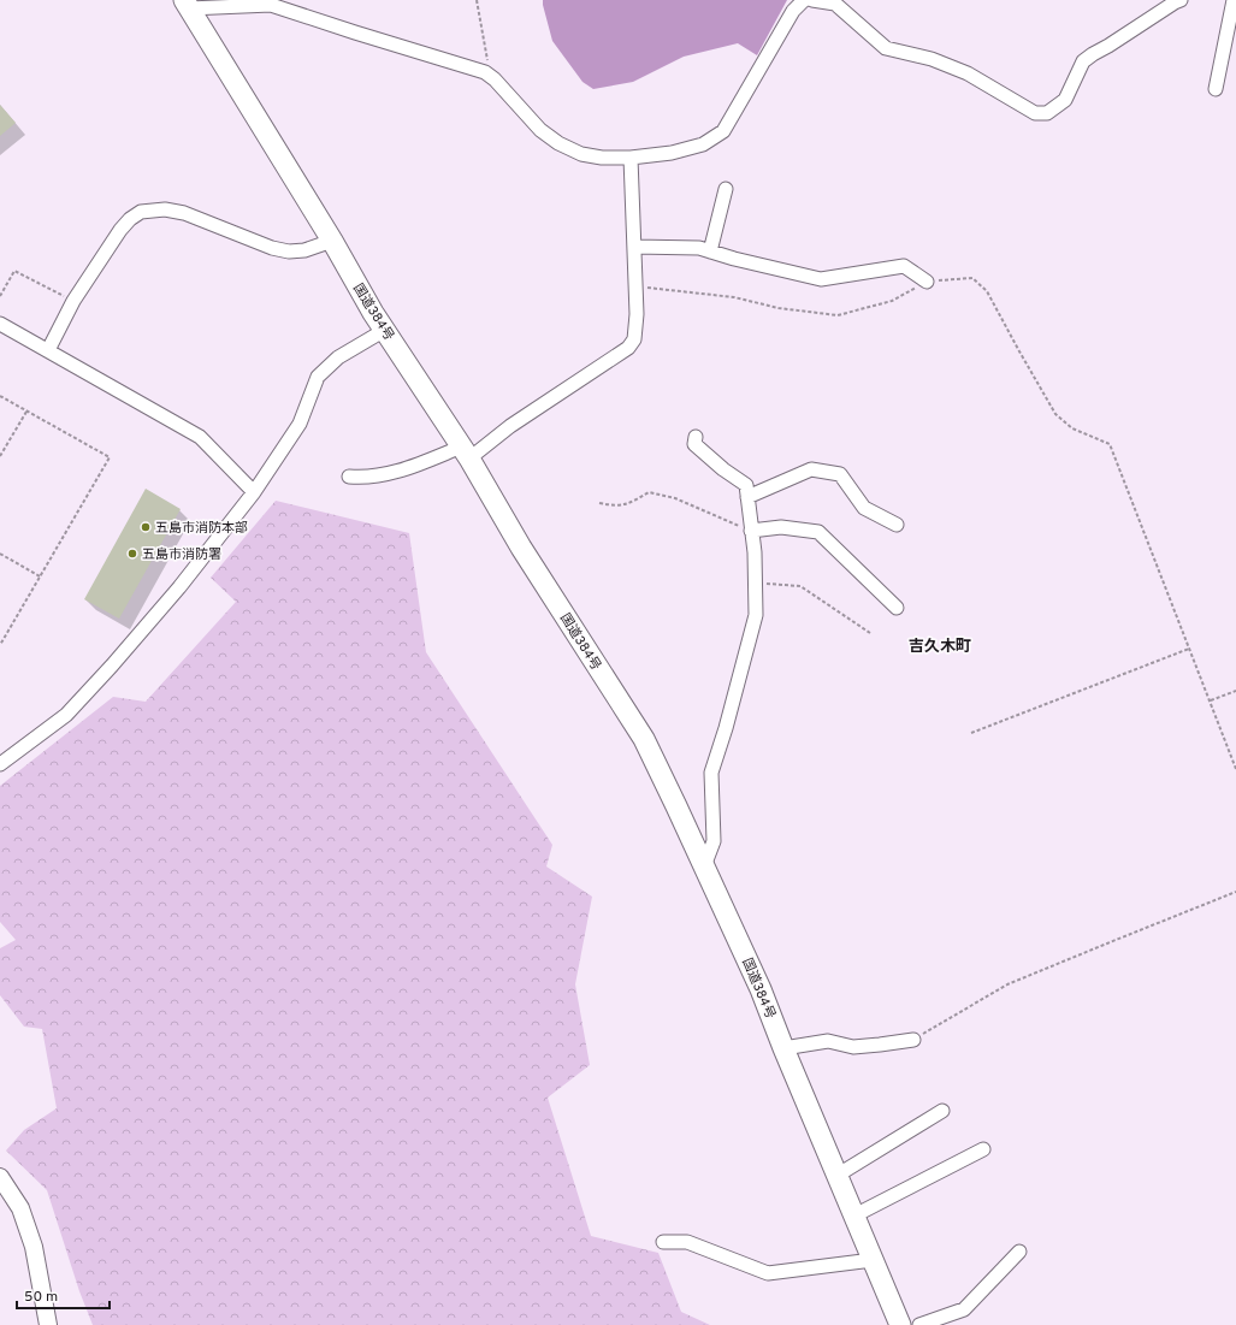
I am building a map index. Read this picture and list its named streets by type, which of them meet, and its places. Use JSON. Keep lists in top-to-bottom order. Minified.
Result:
{"streets":{"highway":["国道384号"]},"districts":["吉久木町"],"places":["五島市消防本部","五島市消防署"],"scale_bar":"50 m"}
